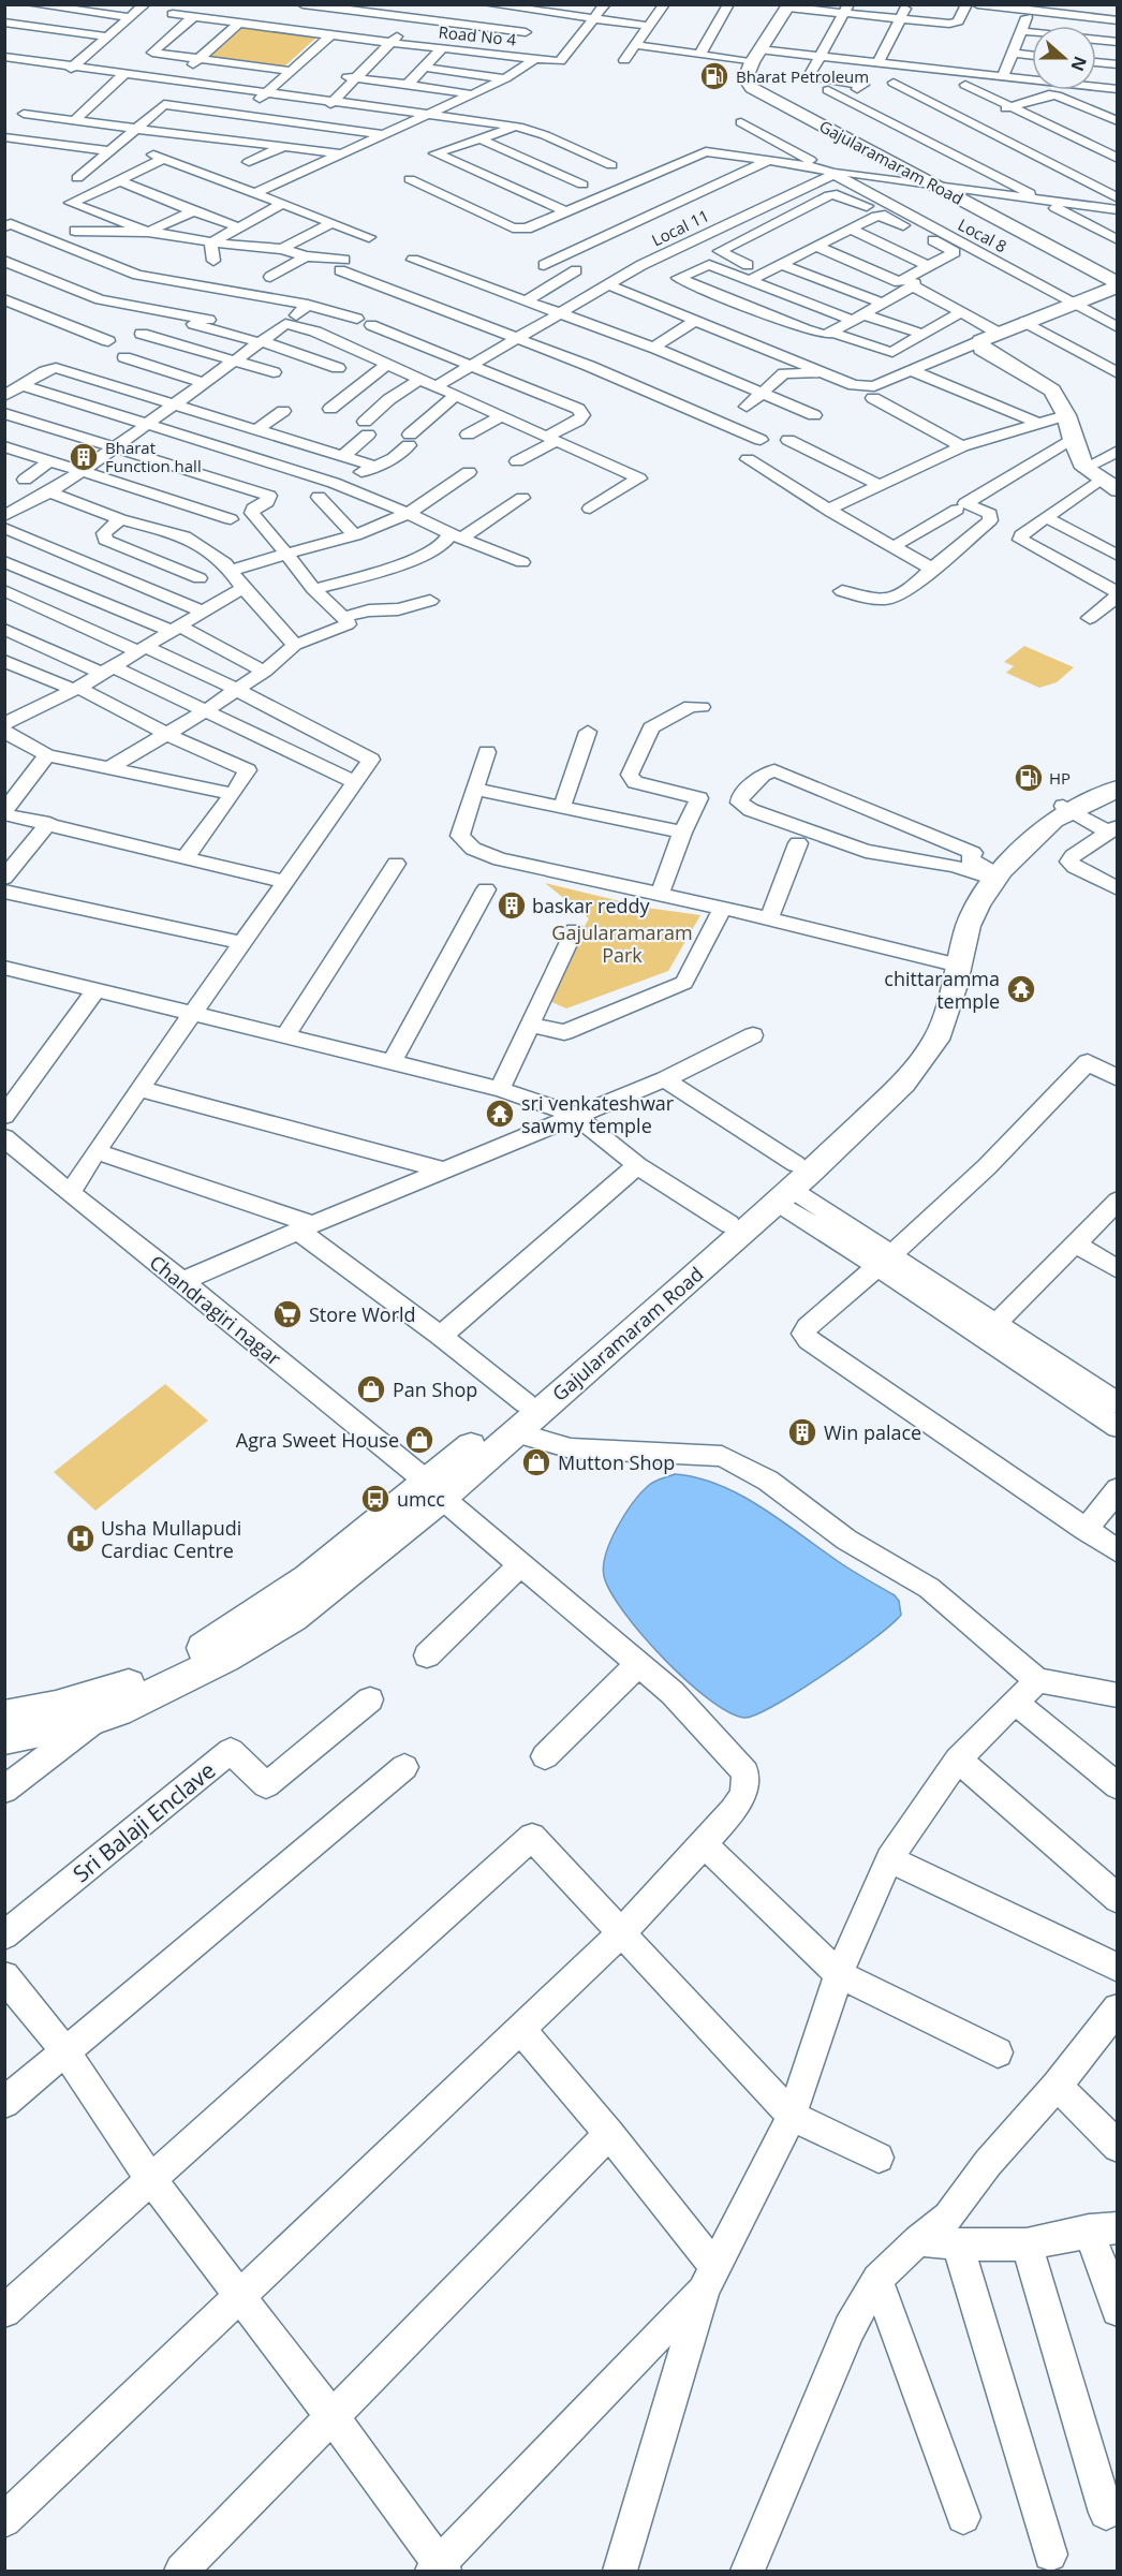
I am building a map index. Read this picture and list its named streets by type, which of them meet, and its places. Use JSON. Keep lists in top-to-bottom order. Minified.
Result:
{"streets":{"main road":["Gajularamaram Road"],"street":["Road No 4","Local 11","Local 8","Chandragiri nagar","Sri Balaji Enclave"]},"crossings":[["Gajularamaram Road","Local 11"],["Gajularamaram Road","Local 8"],["Gajularamaram Road","Chandragiri nagar"],["Local 11","Local 8"]],"parks":["Gajularamaram Park"],"places":{"fuel station":["Bharat Petroleum","HP"],"building":["Bharat Function hall","baskar reddy","Win palace"],"temple":["chittaramma temple","sri venkateshwar sawmy temple"],"supermarket":["Store World"],"shop":["Pan Shop","Agra Sweet House","Mutton Shop"],"bus stop":["umcc"],"hospital":["Usha Mullapudi Cardiac Centre"]},"north":"right"}
